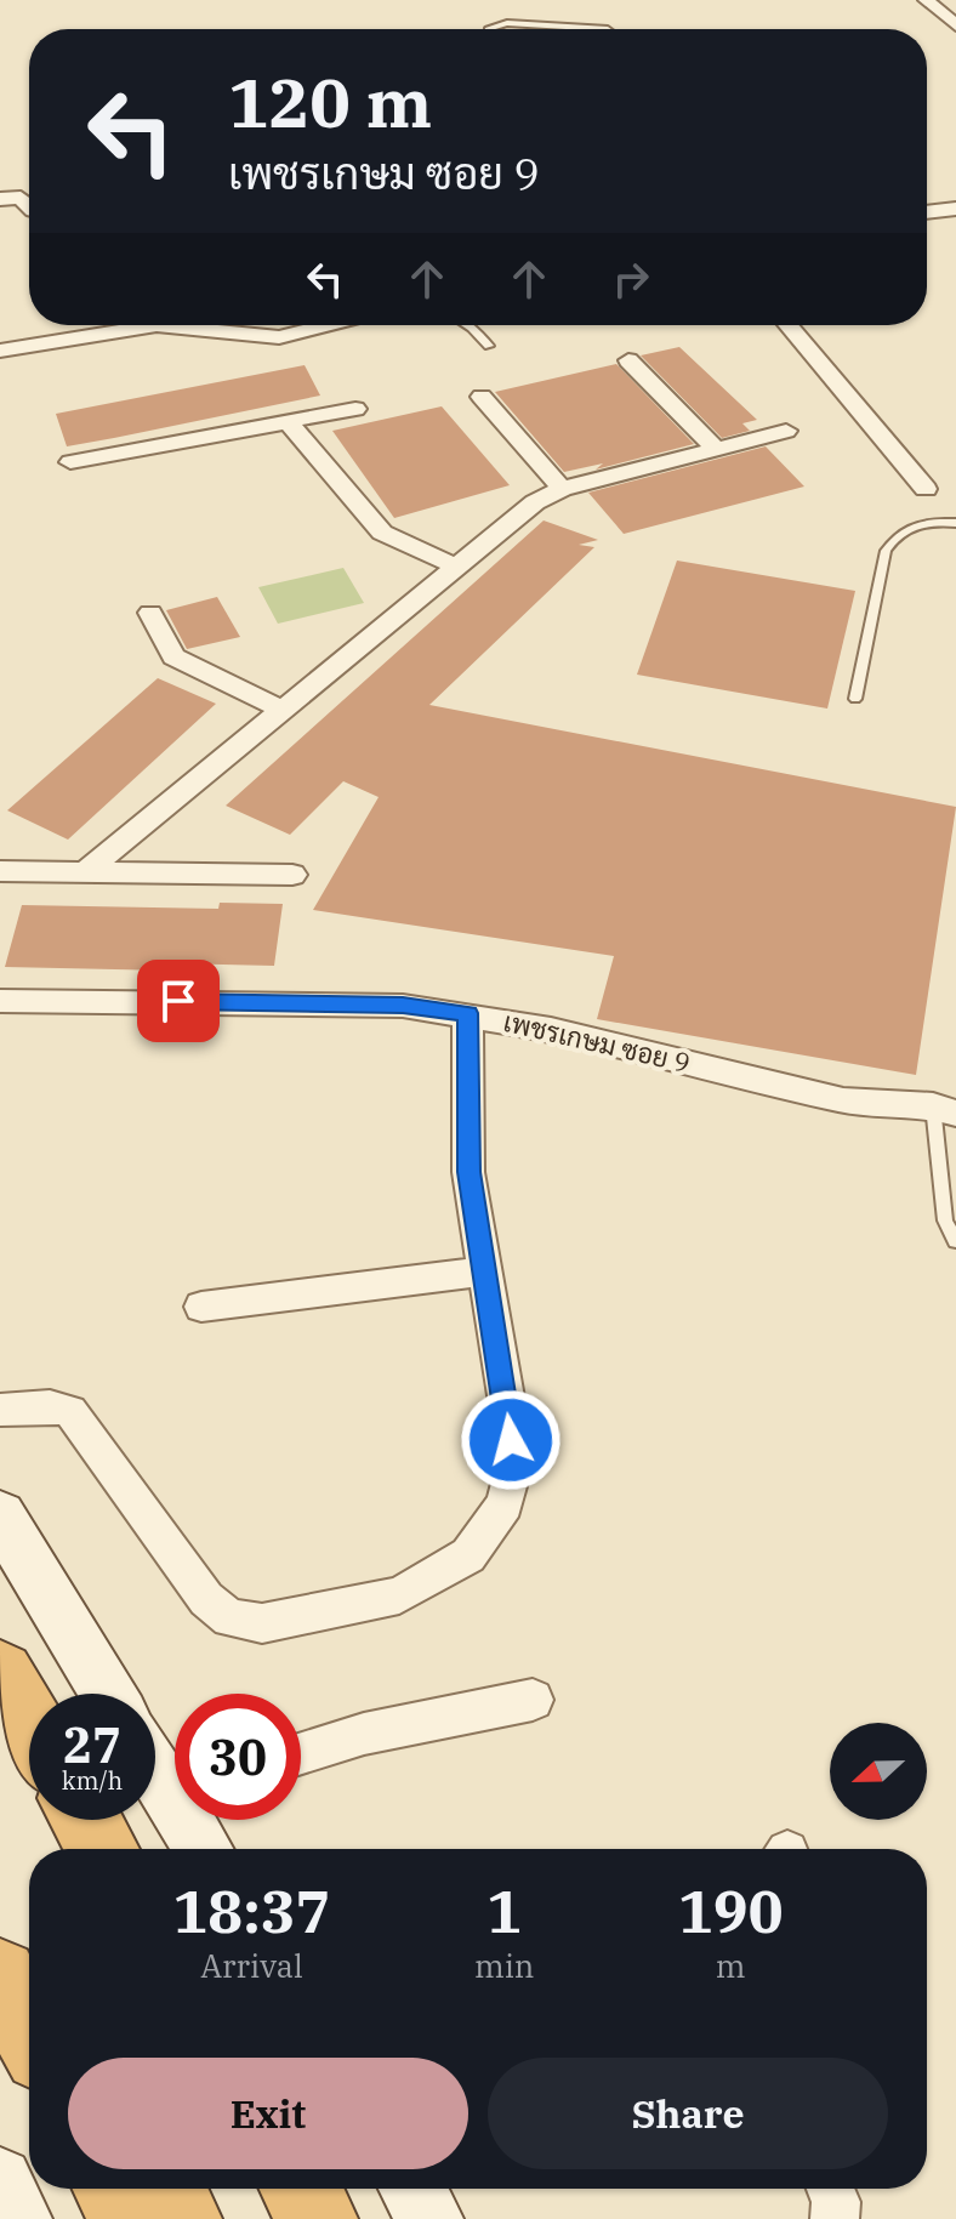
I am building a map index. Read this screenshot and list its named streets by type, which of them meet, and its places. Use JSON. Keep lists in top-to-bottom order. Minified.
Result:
{"streets":{"street":["เพชรเกษม ซอย 9"]},"north":"left","page":{"turn":["120 m","เพชรเกษม ซอย 9"],"speed":"27 km/h","limit":"30","eta":["18:37","Arrival","1","min","190","m"],"buttons":["Exit","Share"]}}
